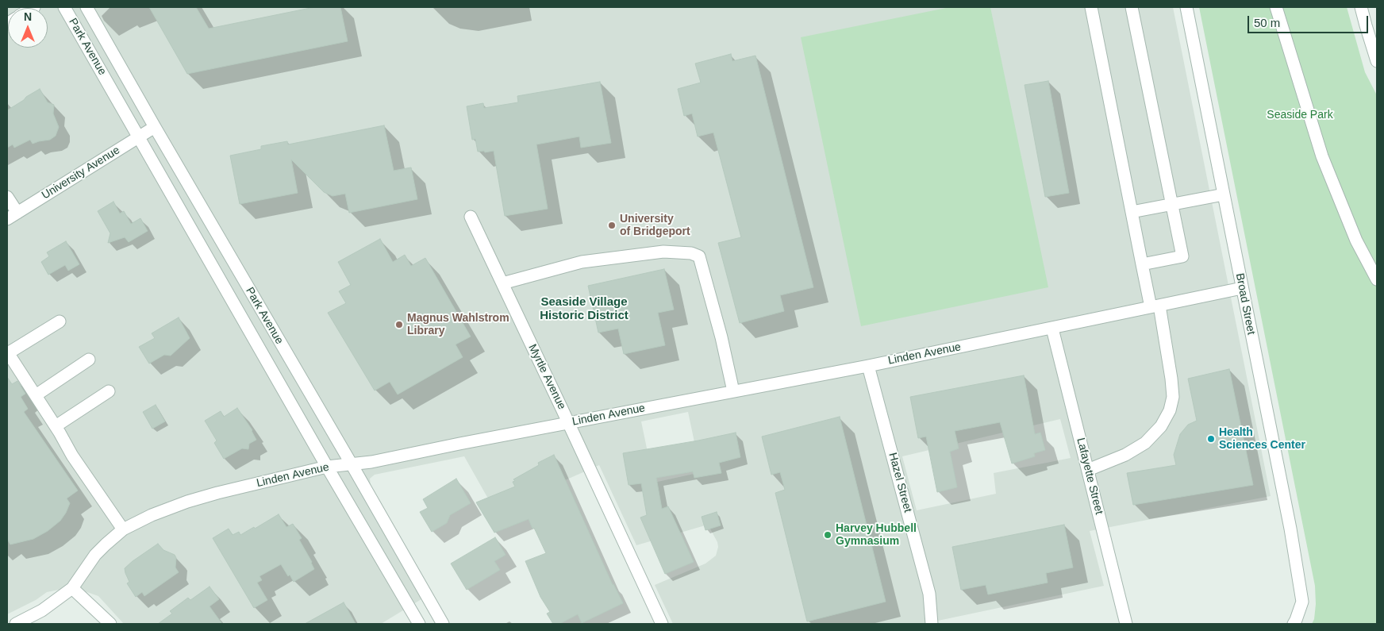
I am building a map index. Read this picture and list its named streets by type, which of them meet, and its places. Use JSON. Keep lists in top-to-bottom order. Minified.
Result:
{"streets":{"street":["Park Avenue","University Avenue","Broad Street","Linden Avenue","Myrtle Avenue","Lafayette Street","Hazel Street"]},"crossings":[["Park Avenue","University Avenue"],["Park Avenue","Linden Avenue"],["Broad Street","Linden Avenue"],["Linden Avenue","Myrtle Avenue"],["Linden Avenue","Lafayette Street"],["Linden Avenue","Hazel Street"]],"districts":["Seaside Village Historic District"],"parks":["Seaside Park"],"places":["University of Bridgeport","Magnus Wahlstrom Library","Health Sciences Center","Harvey Hubbell Gymnasium"],"scale_bar":"50 m","north":"top"}
